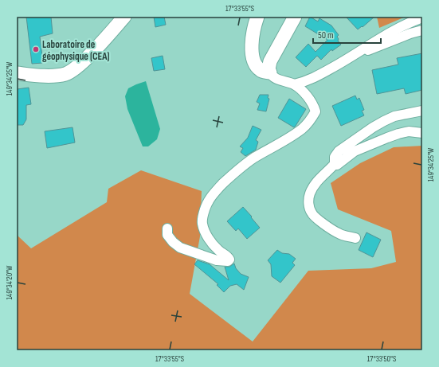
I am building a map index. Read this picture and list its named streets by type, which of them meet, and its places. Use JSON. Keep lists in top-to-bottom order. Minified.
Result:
{"places":["Laboratoire de géophysique (CEA)"],"scale_bar":"50 m","coordinates":["17°33'55\"S","149°34'25\"W","149°34'20\"W","17°33'50\"S"]}
